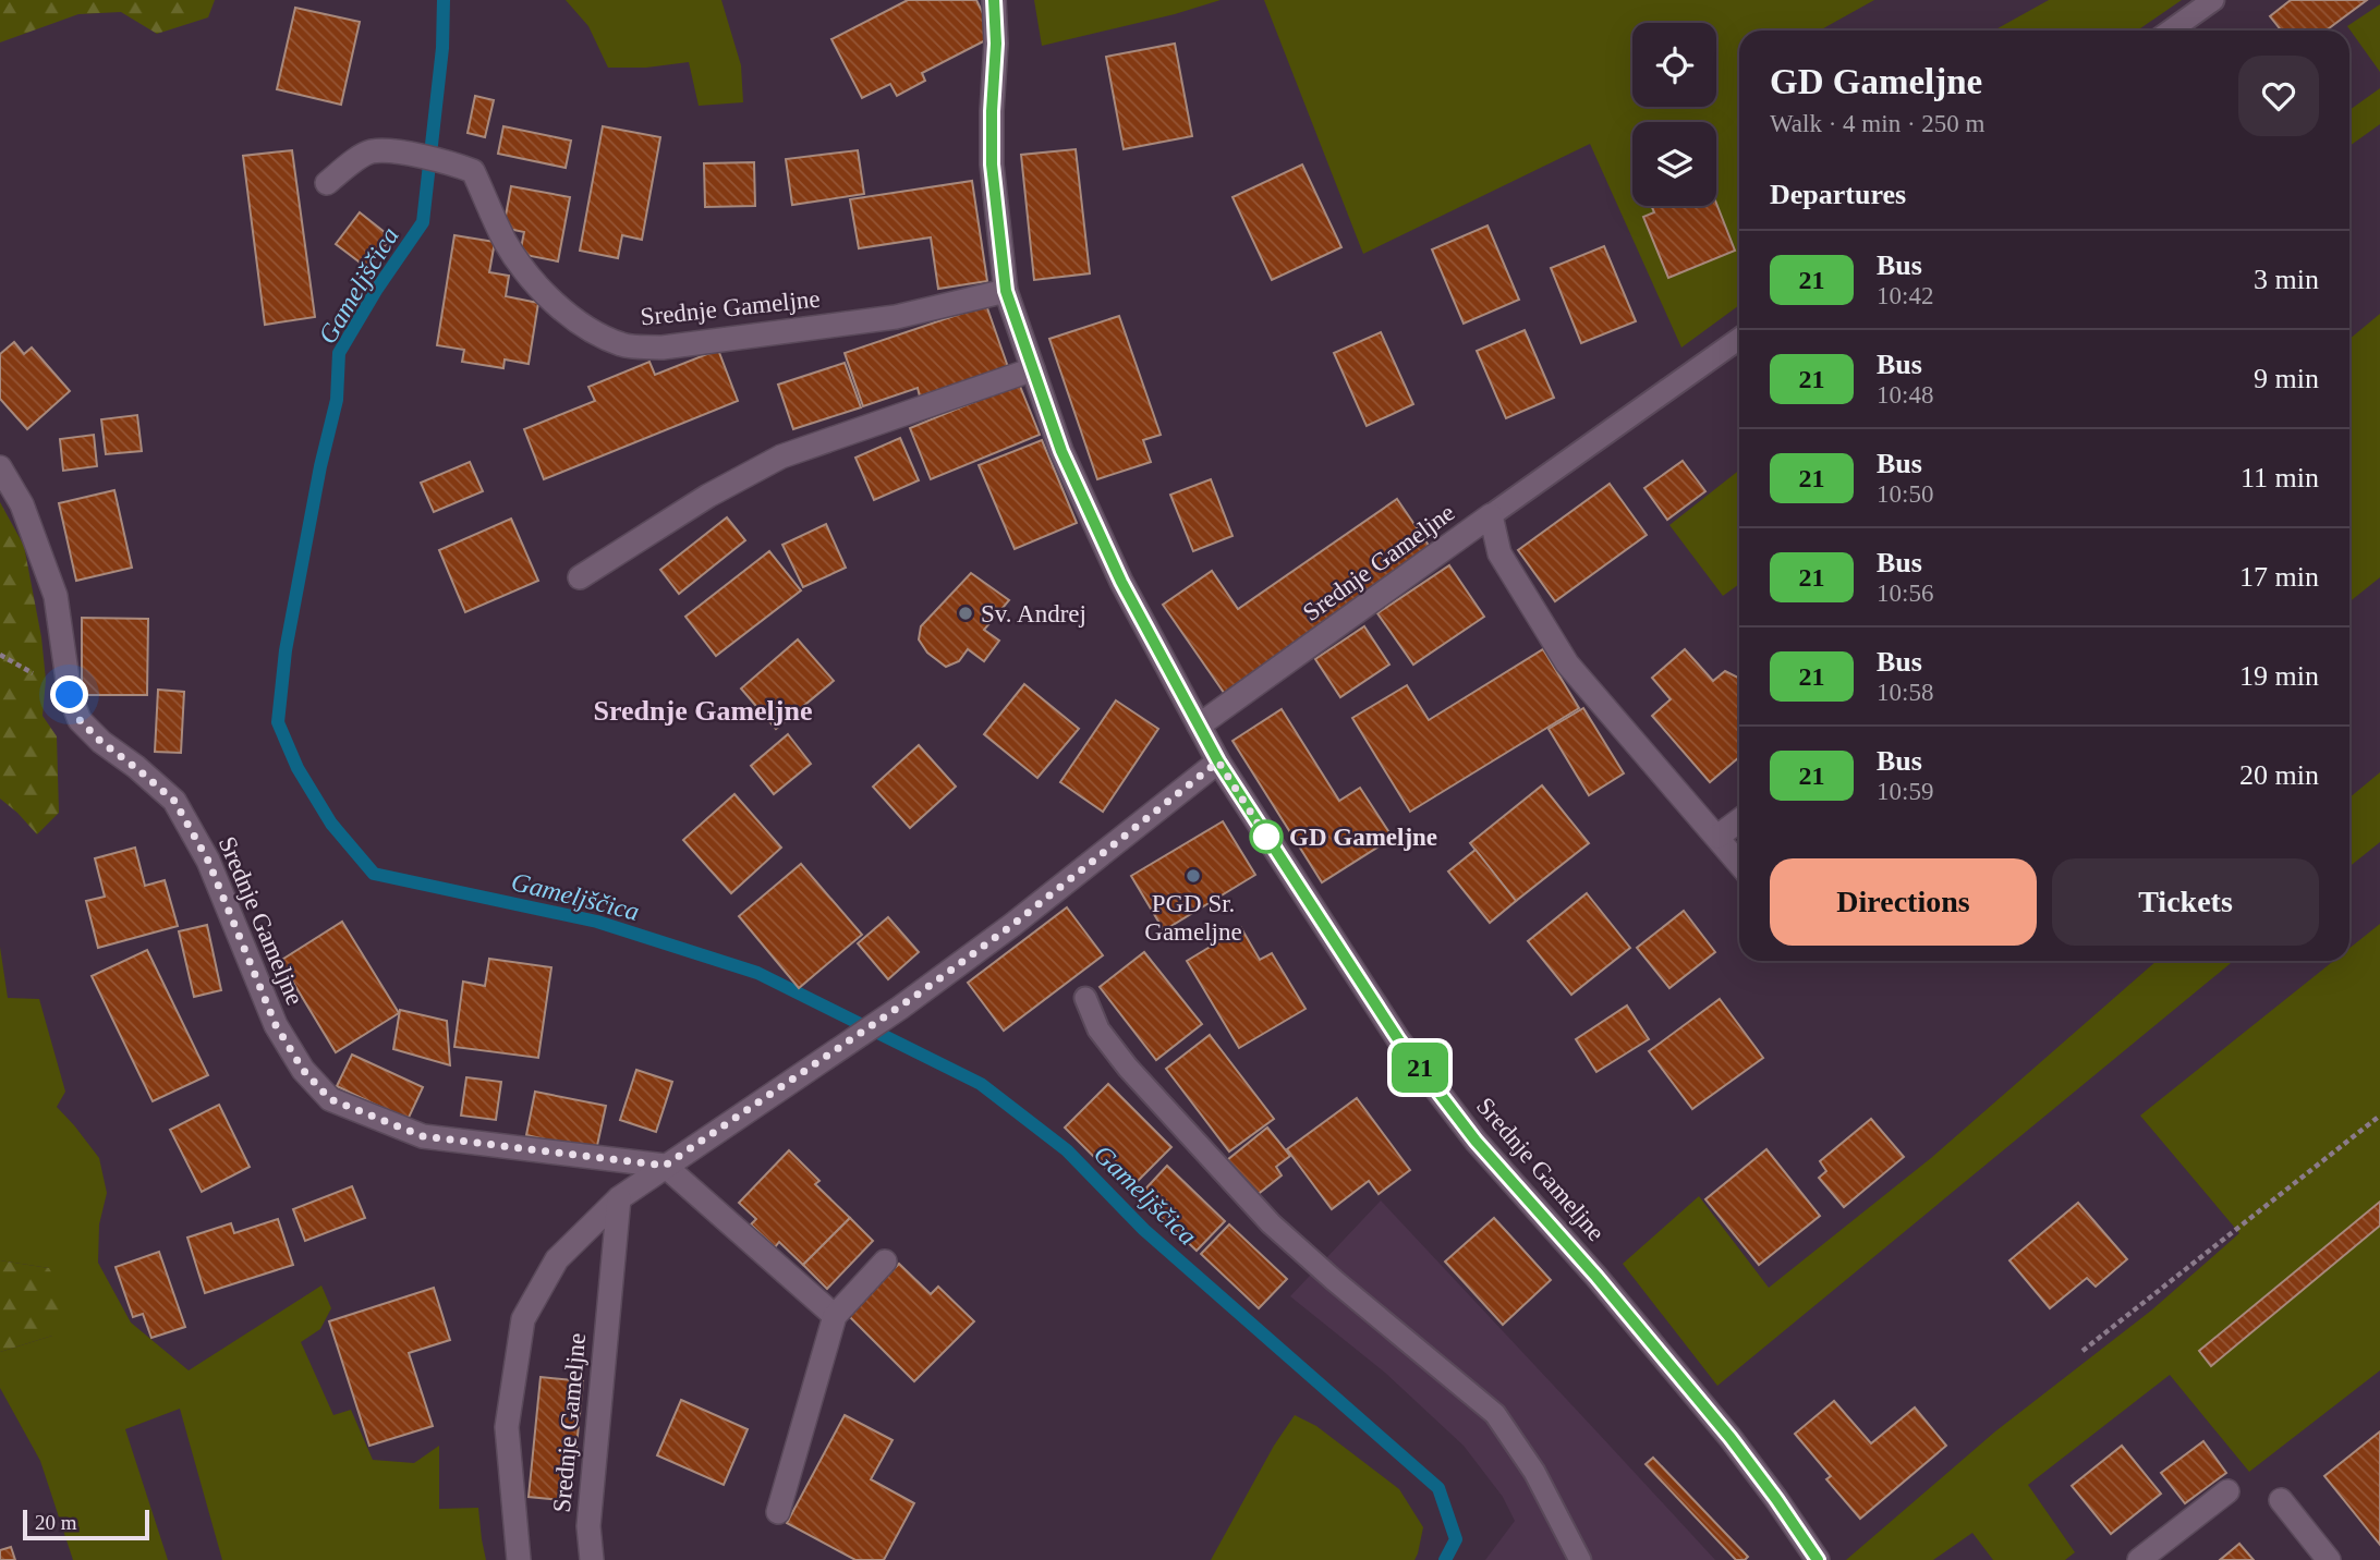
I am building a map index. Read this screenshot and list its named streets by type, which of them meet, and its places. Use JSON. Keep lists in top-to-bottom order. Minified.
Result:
{"streets":{"street":["Srednje Gameljne"]},"districts":["Srednje Gameljne"],"water":["Gameljščica"],"places":["Sv. Andrej","GD Gameljne","PGD Sr. Gameljne"],"lines":["bus line 21"],"scale_bar":"20 m","page":{"on_map":"21","heading":[["GD Gameljne","Walk · 4 min · 250 m"],"Departures"],"list":[{"mark":"21","name":"Bus","note":"10:42","value":"3 min"},{"mark":"21","name":"Bus","note":"10:48","value":"9 min"},{"mark":"21","name":"Bus","note":"10:50","value":"11 min"},{"mark":"21","name":"Bus","note":"10:56","value":"17 min"},{"mark":"21","name":"Bus","note":"10:58","value":"19 min"},{"mark":"21","name":"Bus","note":"10:59","value":"20 min"}],"buttons":["Directions","Tickets"],"scale":"20 m"}}
